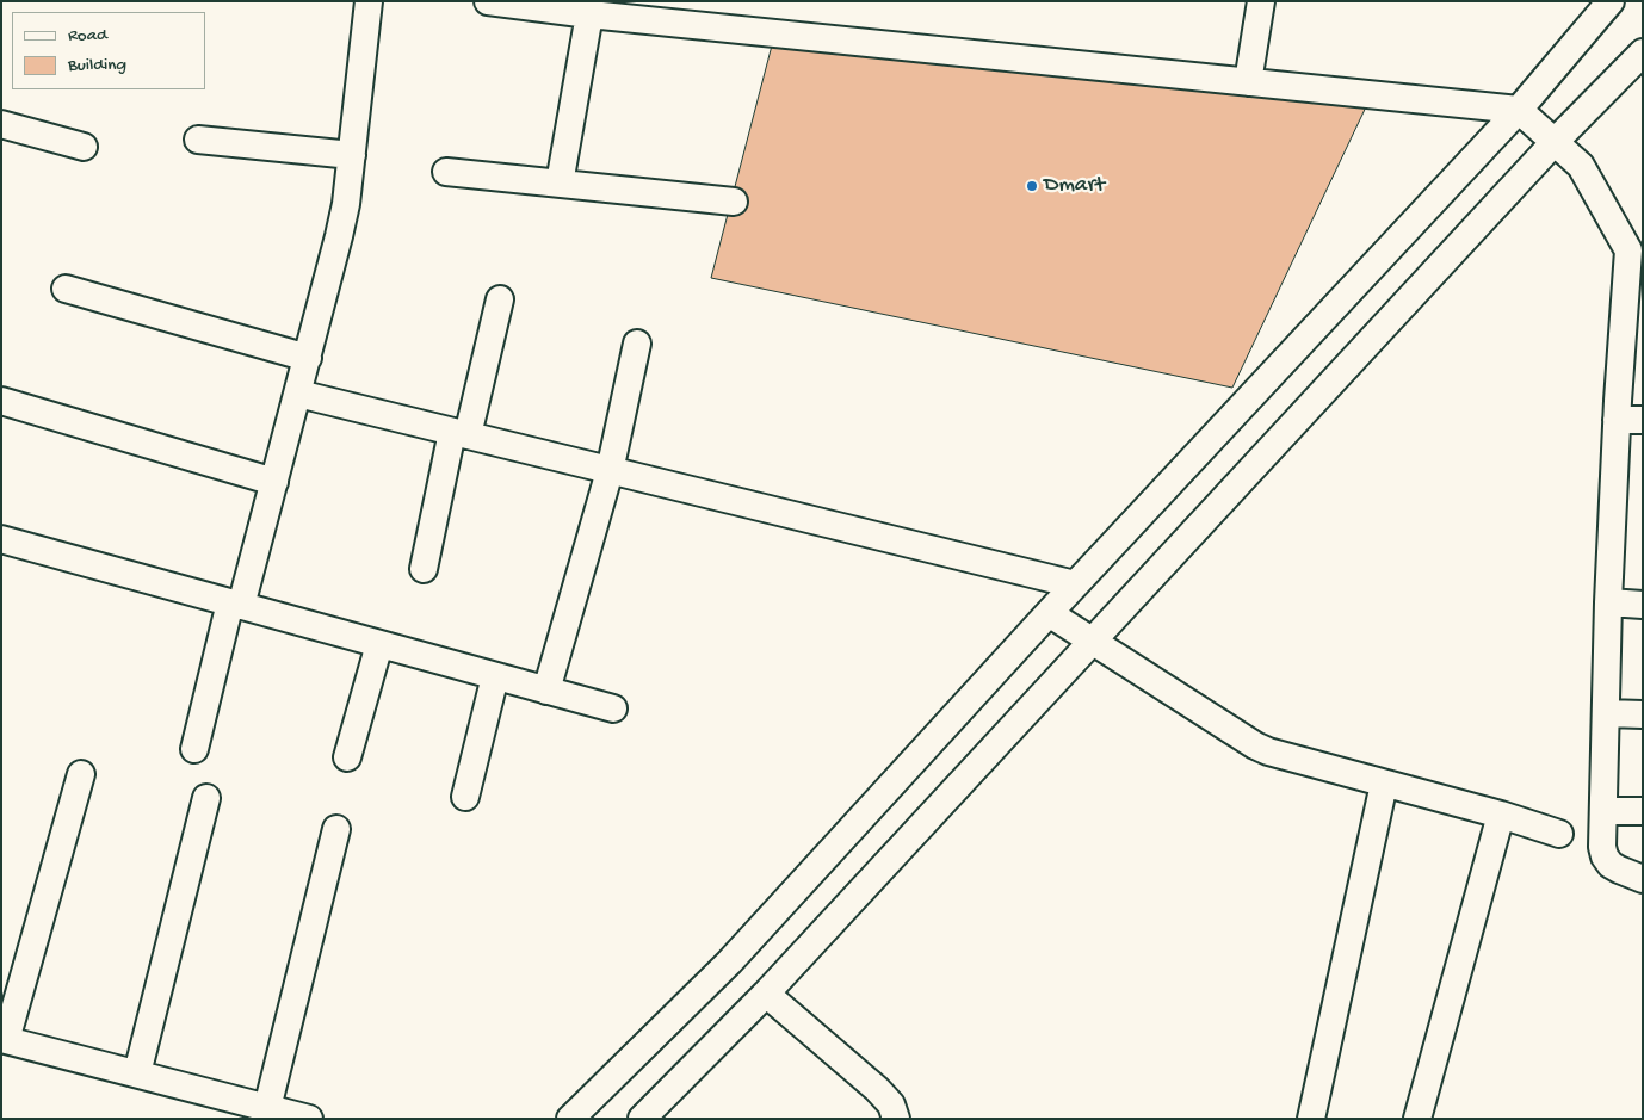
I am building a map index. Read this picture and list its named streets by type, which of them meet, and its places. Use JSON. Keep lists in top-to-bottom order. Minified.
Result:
{"places":["Dmart"],"legend":["Road","Building"]}
